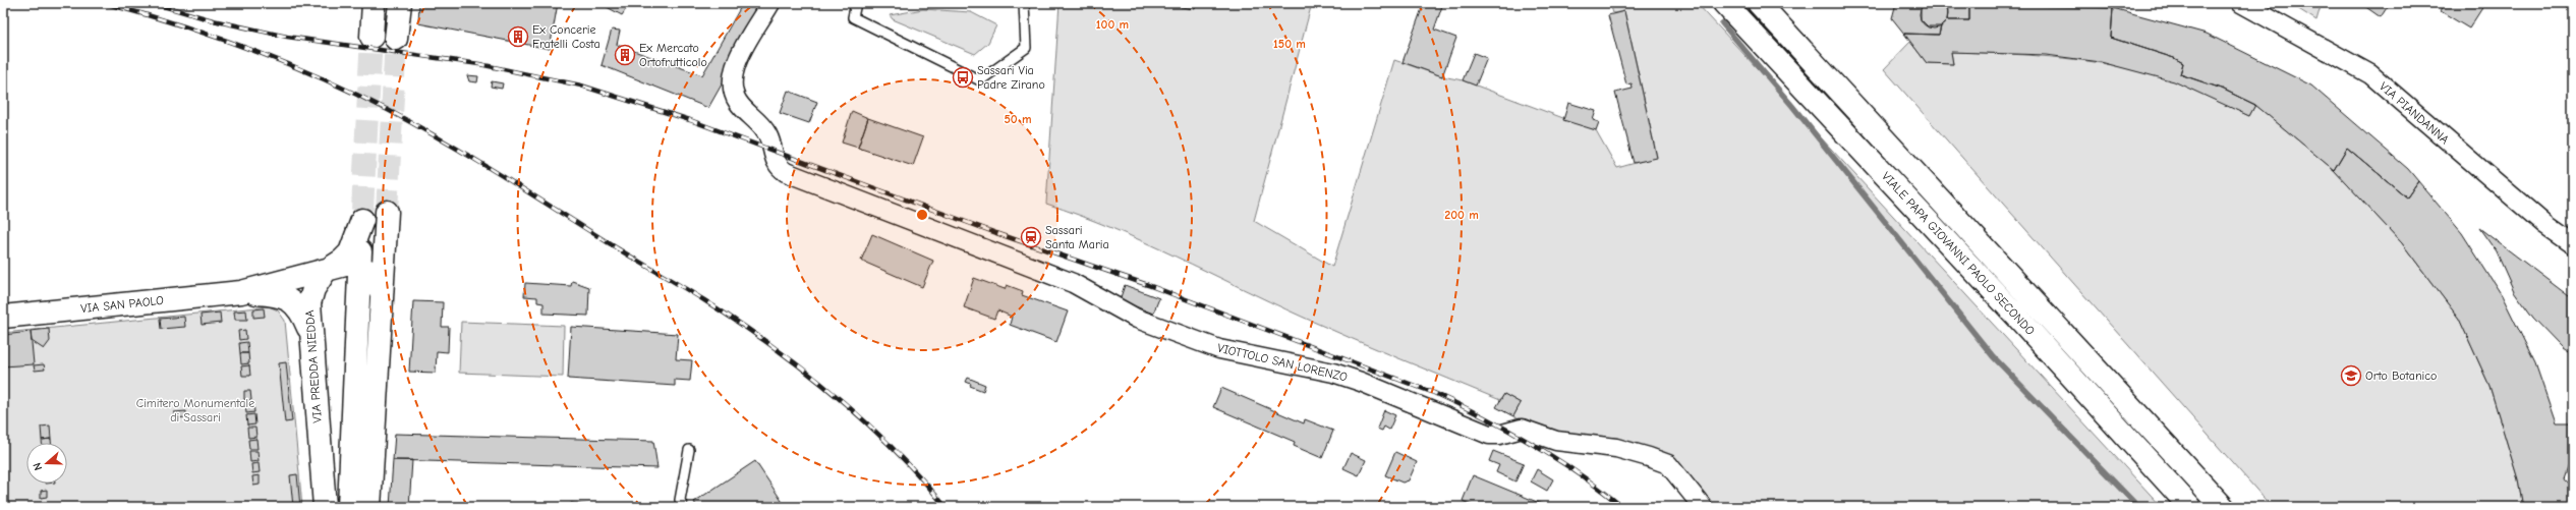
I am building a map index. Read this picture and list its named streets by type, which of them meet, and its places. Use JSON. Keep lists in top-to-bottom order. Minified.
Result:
{"streets":{"main road":["VIALE PAPA GIOVANNI PAOLO SECONDO","VIA SAN PAOLO","VIA PREDDA NIEDDA"],"street":["VIA PIANDANNA","VIOTTOLO SAN LORENZO"]},"crossings":[["VIA SAN PAOLO","VIA PREDDA NIEDDA"]],"parks":["Cimitero Monumentale di Sassari"],"places":{"building":["Ex Concerie Fratelli Costa","Ex Mercato Ortofrutticolo"],"bus stop":["Sassari Via Padre Zirano"],"station":["Sassari Santa Maria"],"school or university":["Orto Botanico"]},"north":"left","rings":["100 m","150 m","50 m","200 m"]}
